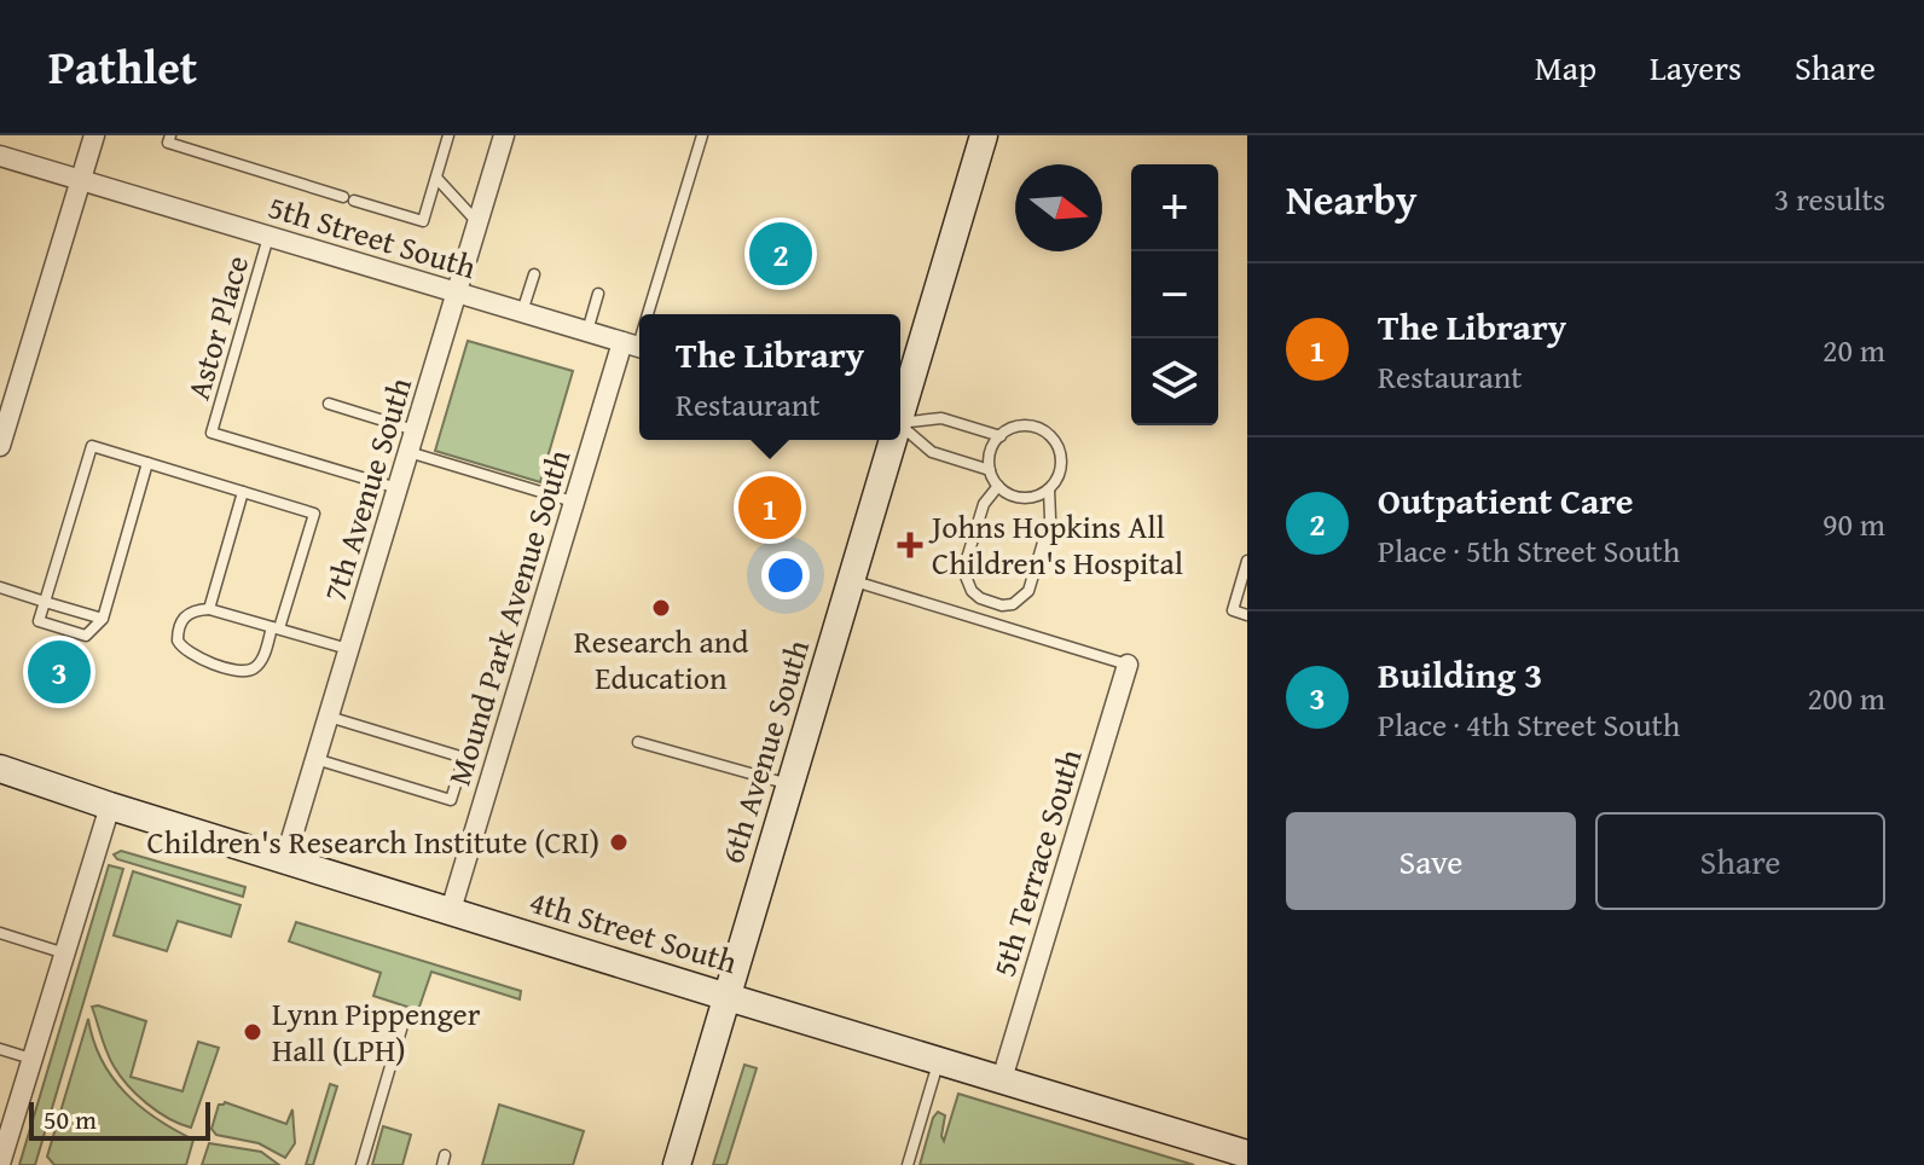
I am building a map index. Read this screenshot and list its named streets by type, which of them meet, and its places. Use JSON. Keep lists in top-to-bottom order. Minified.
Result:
{"streets":{"main road":["6th Avenue South","4th Street South"],"street":["5th Street South","7th Avenue South","Mound Park Avenue South","5th Terrace South"],"lane":["Astor Place"]},"crossings":[["5th Street South","Astor Place"],["5th Street South","7th Avenue South"],["5th Street South","Mound Park Avenue South"],["Astor Place","7th Avenue South"],["7th Avenue South","4th Street South"],["Mound Park Avenue South","4th Street South"],["6th Avenue South","4th Street South"],["5th Terrace South","4th Street South"]],"places":{"health":["Johns Hopkins All Children's Hospital"],"other":["Research and Education","Children's Research Institute (CRI)","Lynn Pippenger Hall (LPH)"]},"scale_bar":"50 m","north":"right","page":{"header":"Pathlet","nav":["Map","Layers","Share"],"heading":["Nearby","3 results"],"map_buttons":["+","−"],"pins":["2","1","3"],"list":[{"mark":"1","name":"The Library","note":"Restaurant","value":"20 m"},{"mark":"2","name":"Outpatient Care","note":"Place · 5th Street South","value":"90 m"},{"mark":"3","name":"Building 3","note":"Place · 4th Street South","value":"200 m"}],"popup":["The Library","Restaurant"],"buttons":["Save","Share"],"scale":"50 m"}}
